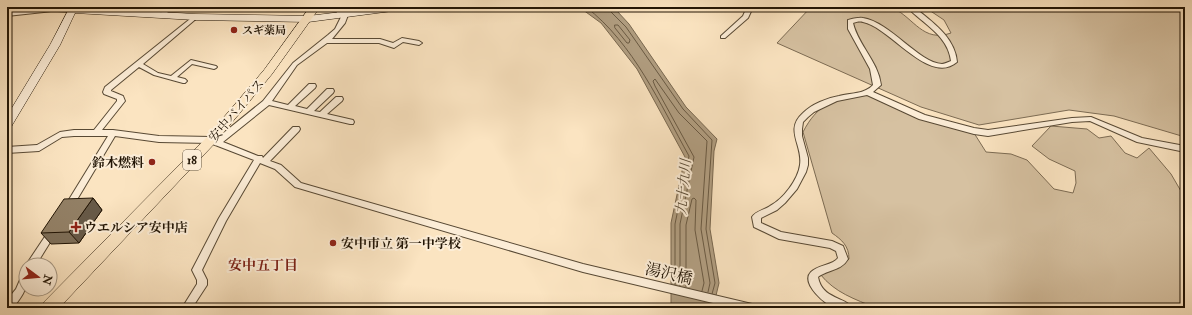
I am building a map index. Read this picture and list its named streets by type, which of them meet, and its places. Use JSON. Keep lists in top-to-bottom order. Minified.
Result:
{"streets":{"highway":["安中バイパス","18"],"street":["湯沢橋"]},"crossings":[["安中バイパス","湯沢橋"]],"districts":["安中五丁目"],"water":["九十九川"],"places":{"other":["スギ薬局","鈴木燃料","安中市立 第一中学校"],"health":["ウエルシア安中店"]},"north":"right"}
